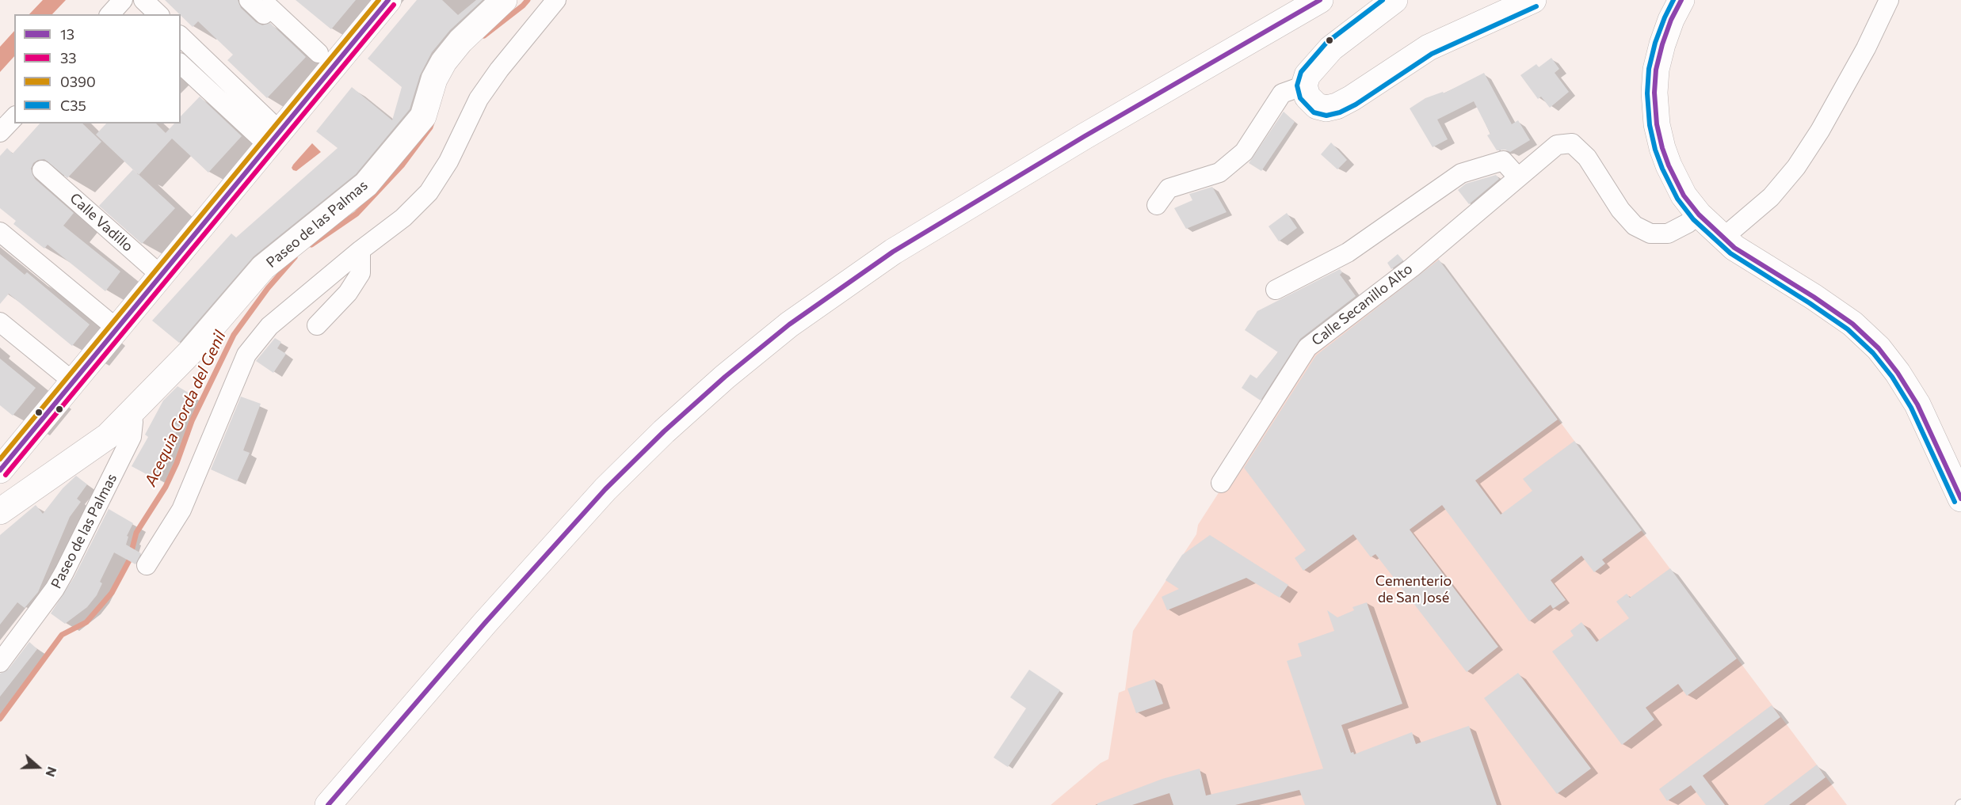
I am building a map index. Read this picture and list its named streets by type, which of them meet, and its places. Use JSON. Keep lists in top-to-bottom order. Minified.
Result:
{"streets":{"street":["Calle Vadillo","Paseo de las Palmas","Calle Secanillo Alto"]},"water":["Acequia Gorda del Genil"],"parks":["Cementerio de San José"],"lines":["transit line 13","transit line 0390","transit line C35","transit line 33"],"legend":["13","33","0390","C35"],"north":"right"}
